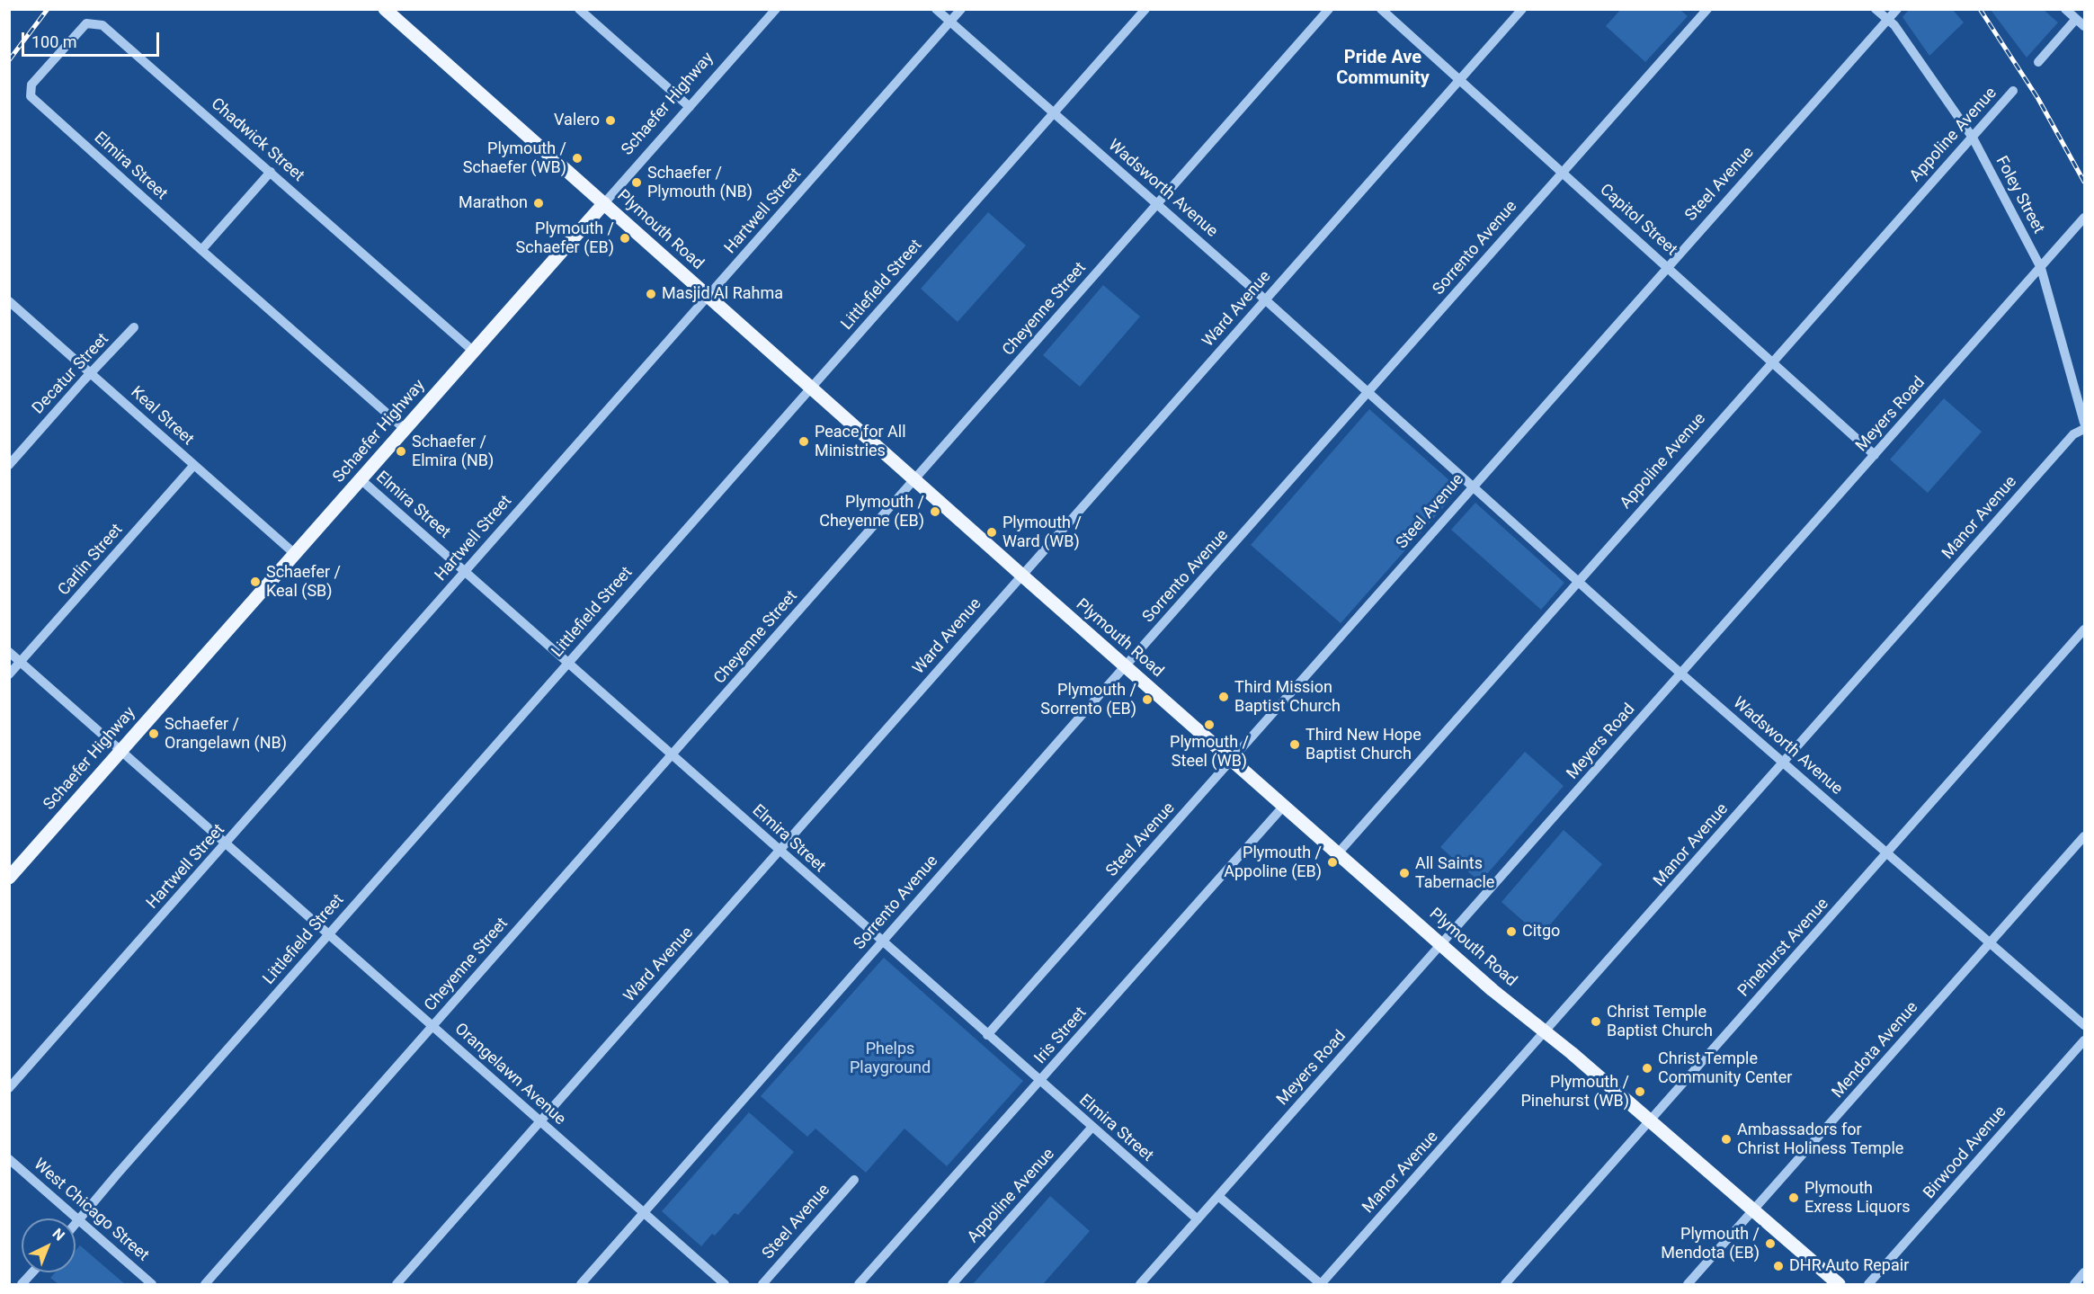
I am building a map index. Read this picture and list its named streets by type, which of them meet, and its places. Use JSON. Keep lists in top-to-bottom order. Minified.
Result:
{"streets":{"main road":["Schaefer Highway","Plymouth Road"],"street":["Appoline Avenue","Chadwick Street","Elmira Street","Steel Avenue","Wadsworth Avenue","Foley Street","Hartwell Street","Capitol Street","Sorrento Avenue","Littlefield Street","Cheyenne Street","Ward Avenue","Decatur Street","Meyers Road","Keal Street","Manor Avenue","Carlin Street","Pinehurst Avenue","Iris Street","Mendota Avenue","Orangelawn Avenue","Birwood Avenue","West Chicago Street"]},"crossings":[["Schaefer Highway","Chadwick Street"],["Schaefer Highway","Elmira Street"],["Schaefer Highway","Plymouth Road"],["Schaefer Highway","Keal Street"],["Schaefer Highway","Orangelawn Avenue"],["Appoline Avenue","Elmira Street"],["Appoline Avenue","Wadsworth Avenue"],["Appoline Avenue","Foley Street"],["Appoline Avenue","Capitol Street"],["Appoline Avenue","Plymouth Road"],["Chadwick Street","Elmira Street"],["Elmira Street","Steel Avenue"],["Elmira Street","Hartwell Street"],["Elmira Street","Sorrento Avenue"],["Elmira Street","Littlefield Street"],["Elmira Street","Cheyenne Street"],["Elmira Street","Ward Avenue"],["Elmira Street","Meyers Road"],["Elmira Street","Iris Street"],["Steel Avenue","Wadsworth Avenue"],["Steel Avenue","Foley Street"],["Steel Avenue","Capitol Street"],["Steel Avenue","Plymouth Road"],["Wadsworth Avenue","Hartwell Street"],["Wadsworth Avenue","Sorrento Avenue"],["Wadsworth Avenue","Littlefield Street"],["Wadsworth Avenue","Cheyenne Street"],["Wadsworth Avenue","Ward Avenue"],["Wadsworth Avenue","Meyers Road"],["Wadsworth Avenue","Manor Avenue"],["Wadsworth Avenue","Pinehurst Avenue"],["Wadsworth Avenue","Mendota Avenue"],["Foley Street","Meyers Road"],["Hartwell Street","Plymouth Road"],["Hartwell Street","Orangelawn Avenue"],["Capitol Street","Sorrento Avenue"],["Capitol Street","Ward Avenue"],["Capitol Street","Meyers Road"],["Plymouth Road","Sorrento Avenue"],["Plymouth Road","Littlefield Street"],["Plymouth Road","Cheyenne Street"],["Plymouth Road","Ward Avenue"],["Plymouth Road","Meyers Road"],["Plymouth Road","Manor Avenue"],["Plymouth Road","Pinehurst Avenue"],["Plymouth Road","Iris Street"],["Plymouth Road","Mendota Avenue"],["Sorrento Avenue","Orangelawn Avenue"],["Littlefield Street","Orangelawn Avenue"],["Littlefield Street","West Chicago Street"],["Cheyenne Street","Orangelawn Avenue"],["Ward Avenue","Orangelawn Avenue"],["Decatur Street","Keal Street"],["Keal Street","Carlin Street"],["Carlin Street","Orangelawn Avenue"]],"districts":["Pride Ave Community"],"parks":["Phelps Playground"],"places":["Valero","Plymouth / Schaefer (WB)","Schaefer / Plymouth (NB)","Marathon","Plymouth / Schaefer (EB)","Masjid Al Rahma","Peace for All Ministries","Schaefer / Elmira (NB)","Plymouth / Cheyenne (EB)","Plymouth / Ward (WB)","Schaefer / Keal (SB)","Third Mission Baptist Church","Plymouth / Sorrento (EB)","Plymouth / Steel (WB)","Schaefer / Orangelawn (NB)","Third New Hope Baptist Church","Plymouth / Appoline (EB)","All Saints Tabernacle","Citgo","Christ Temple Baptist Church","Christ Temple Community Center","Plymouth / Pinehurst (WB)","Ambassadors for Christ Holiness Temple","Plymouth Exress Liquors","Plymouth / Mendota (EB)","DHR Auto Repair"],"scale_bar":"100 m","north":"top right"}
